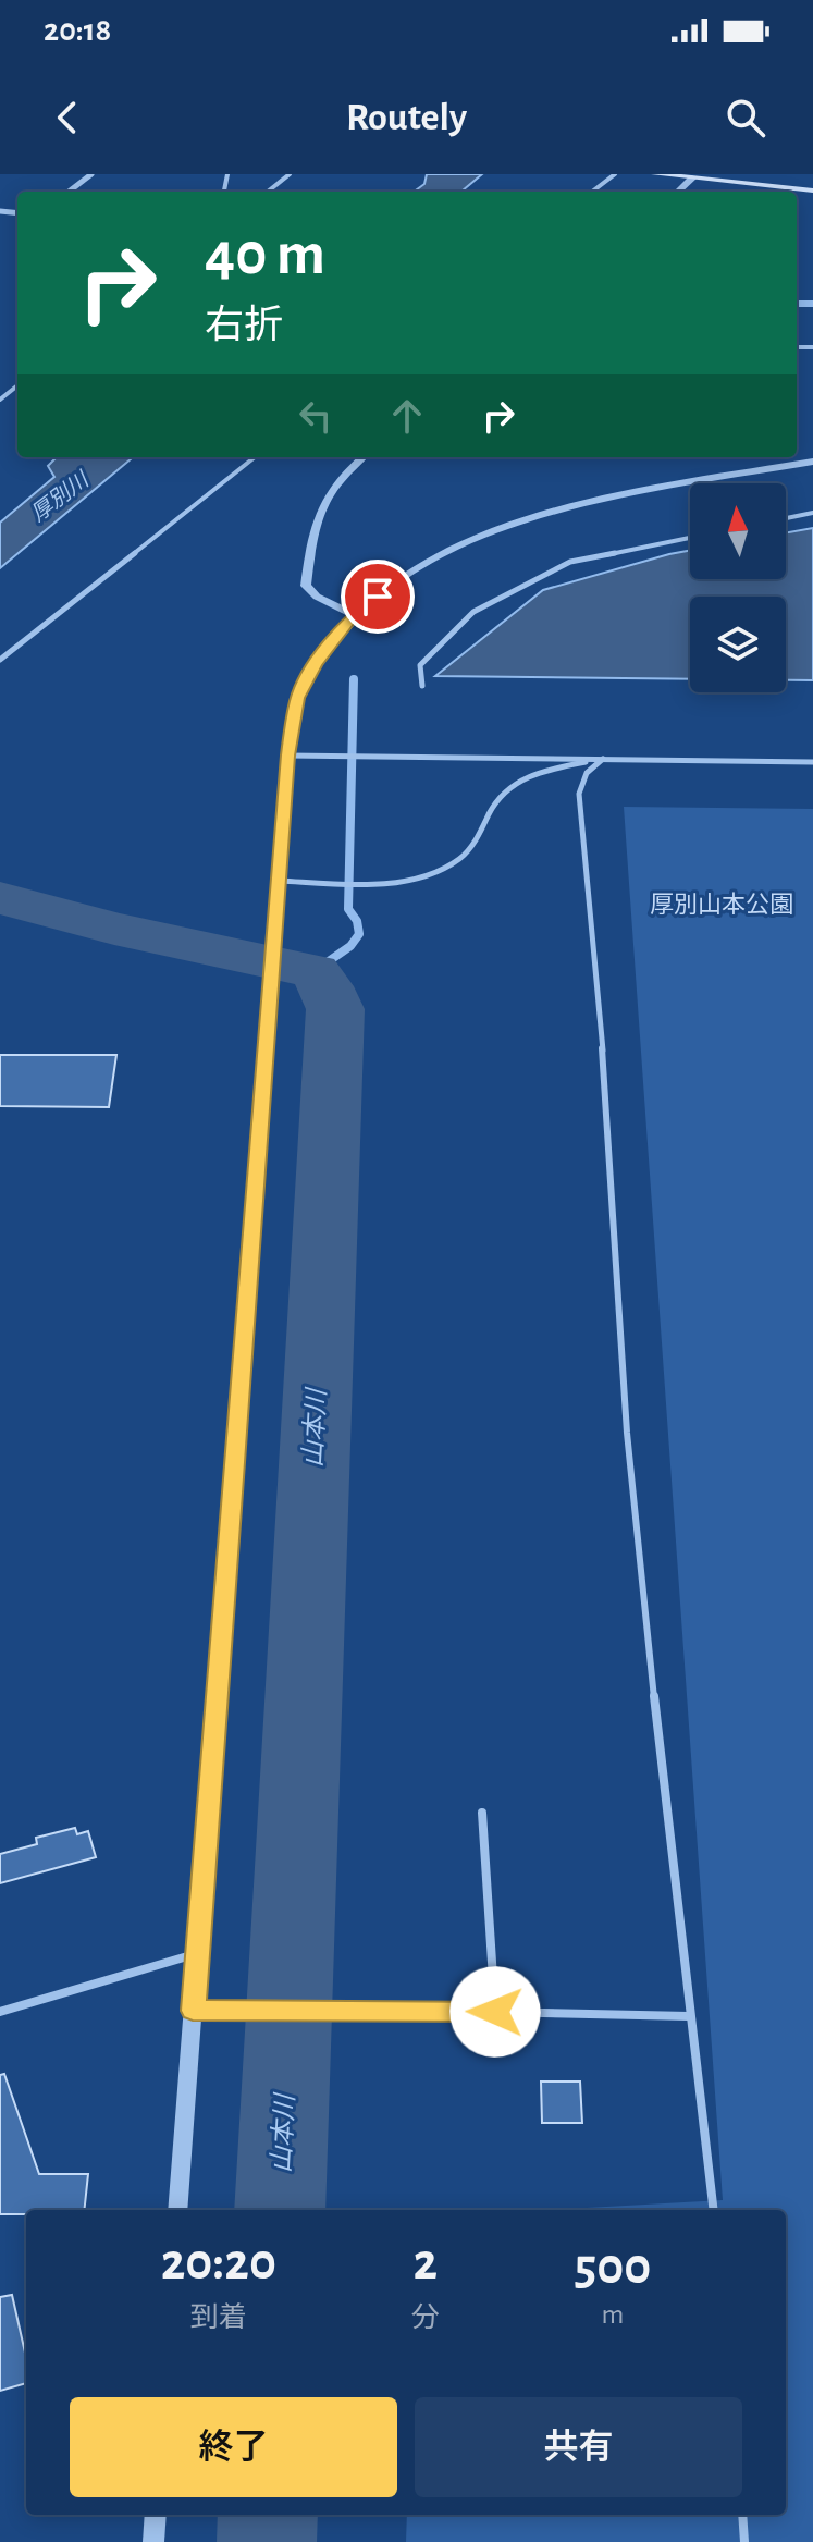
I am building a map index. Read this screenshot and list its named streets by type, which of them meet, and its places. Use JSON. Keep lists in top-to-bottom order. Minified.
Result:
{"water":["厚別川","山本川"],"parks":["厚別山本公園"],"north":"top","page":{"status":"20:18","header":"Routely","turn":["40 m","右折"],"eta":["20:20","到着","2","分","500","m"],"buttons":["終了","共有"]}}
